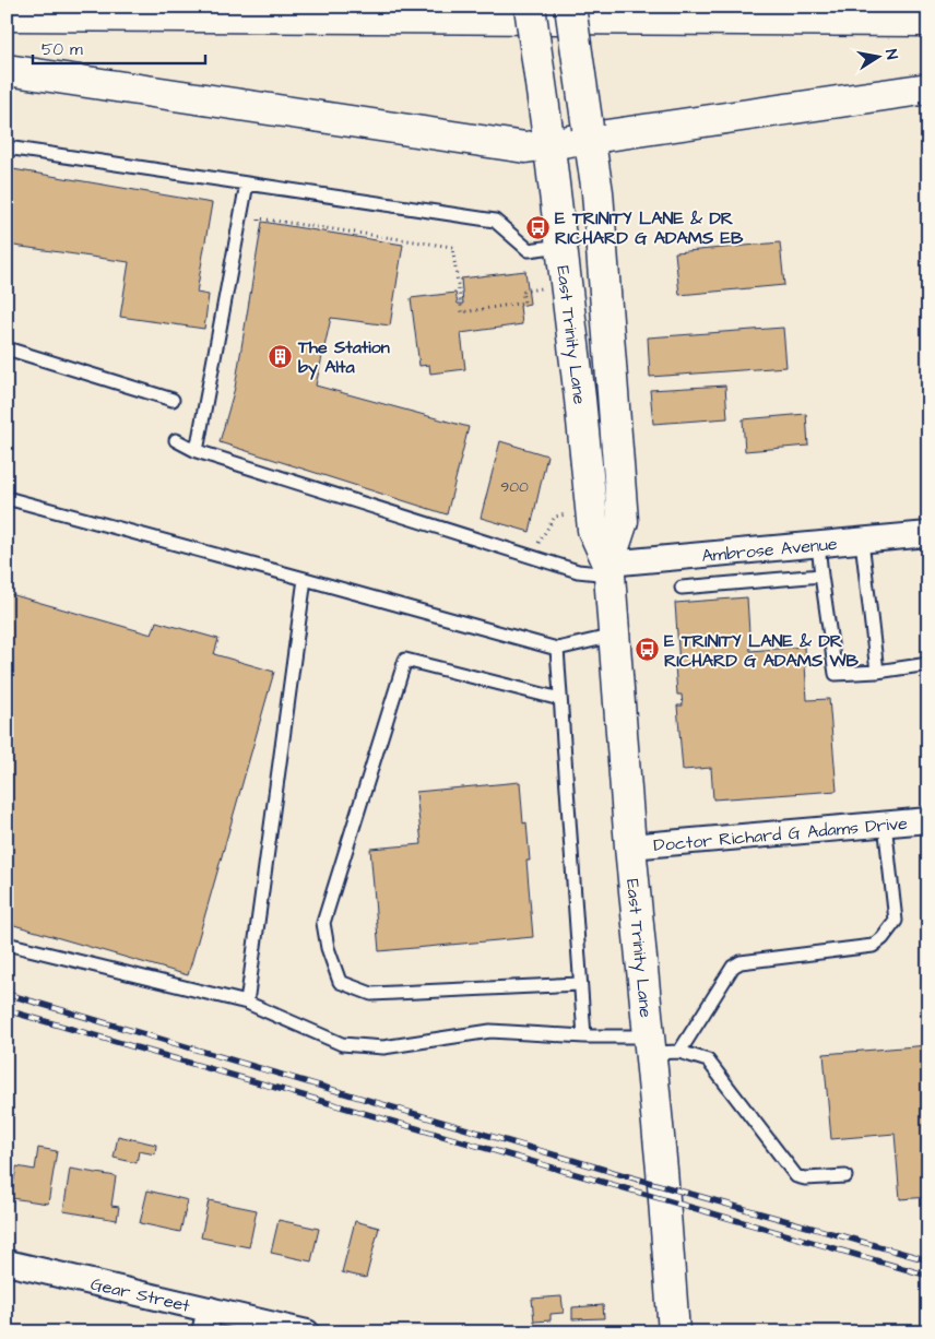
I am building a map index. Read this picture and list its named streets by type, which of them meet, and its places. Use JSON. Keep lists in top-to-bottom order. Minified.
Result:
{"streets":{"main road":["East Trinity Lane"],"street":["Ambrose Avenue","Doctor Richard G Adams Drive","Gear Street"]},"crossings":[["East Trinity Lane","Ambrose Avenue"],["East Trinity Lane","Doctor Richard G Adams Drive"]],"places":{"bus stop":["E TRINITY LANE & DR RICHARD G ADAMS EB","E TRINITY LANE & DR RICHARD G ADAMS WB"],"building":["The Station by Alta"]},"house_numbers":["900"],"scale_bar":"50 m","north":"right"}
